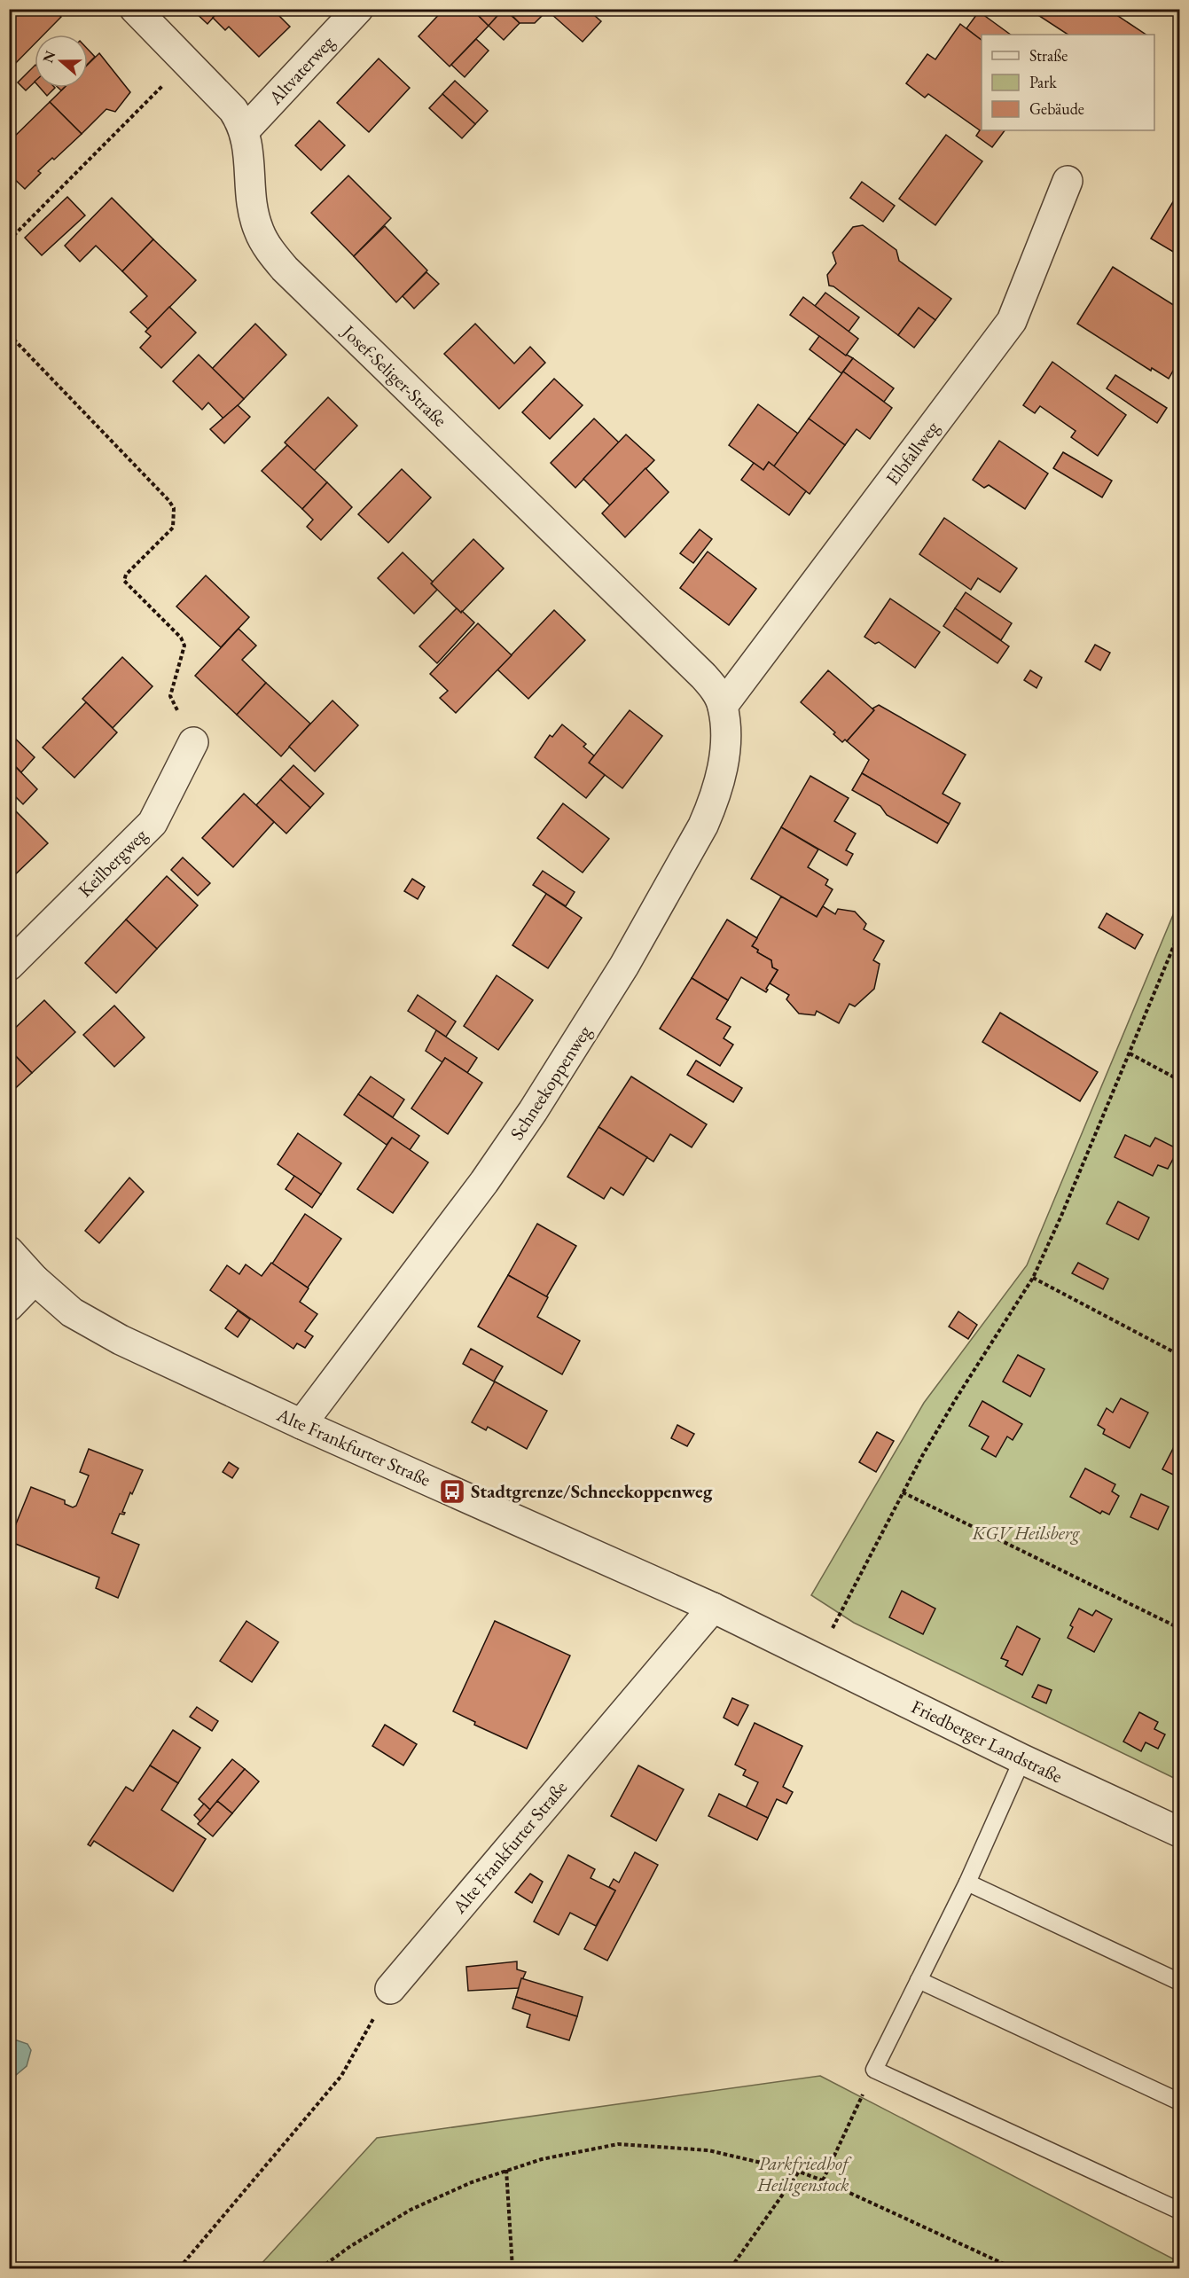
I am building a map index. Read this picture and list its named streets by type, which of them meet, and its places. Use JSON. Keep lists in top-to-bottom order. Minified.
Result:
{"streets":{"street":["Altvaterweg","Josef-Seliger-Straße","Elbfallweg","Keilbergweg","Schneekoppenweg","Alte Frankfurter Straße","Friedberger Landstraße"]},"crossings":[["Altvaterweg","Josef-Seliger-Straße"],["Josef-Seliger-Straße","Elbfallweg"],["Josef-Seliger-Straße","Schneekoppenweg"],["Elbfallweg","Schneekoppenweg"],["Schneekoppenweg","Alte Frankfurter Straße"],["Alte Frankfurter Straße","Friedberger Landstraße"]],"parks":["KGV Heilsberg","Parkfriedhof Heiligenstock"],"places":{"bus stop":["Stadtgrenze/Schneekoppenweg"]},"legend":["Straße","Park","Gebäude"],"north":"left"}
